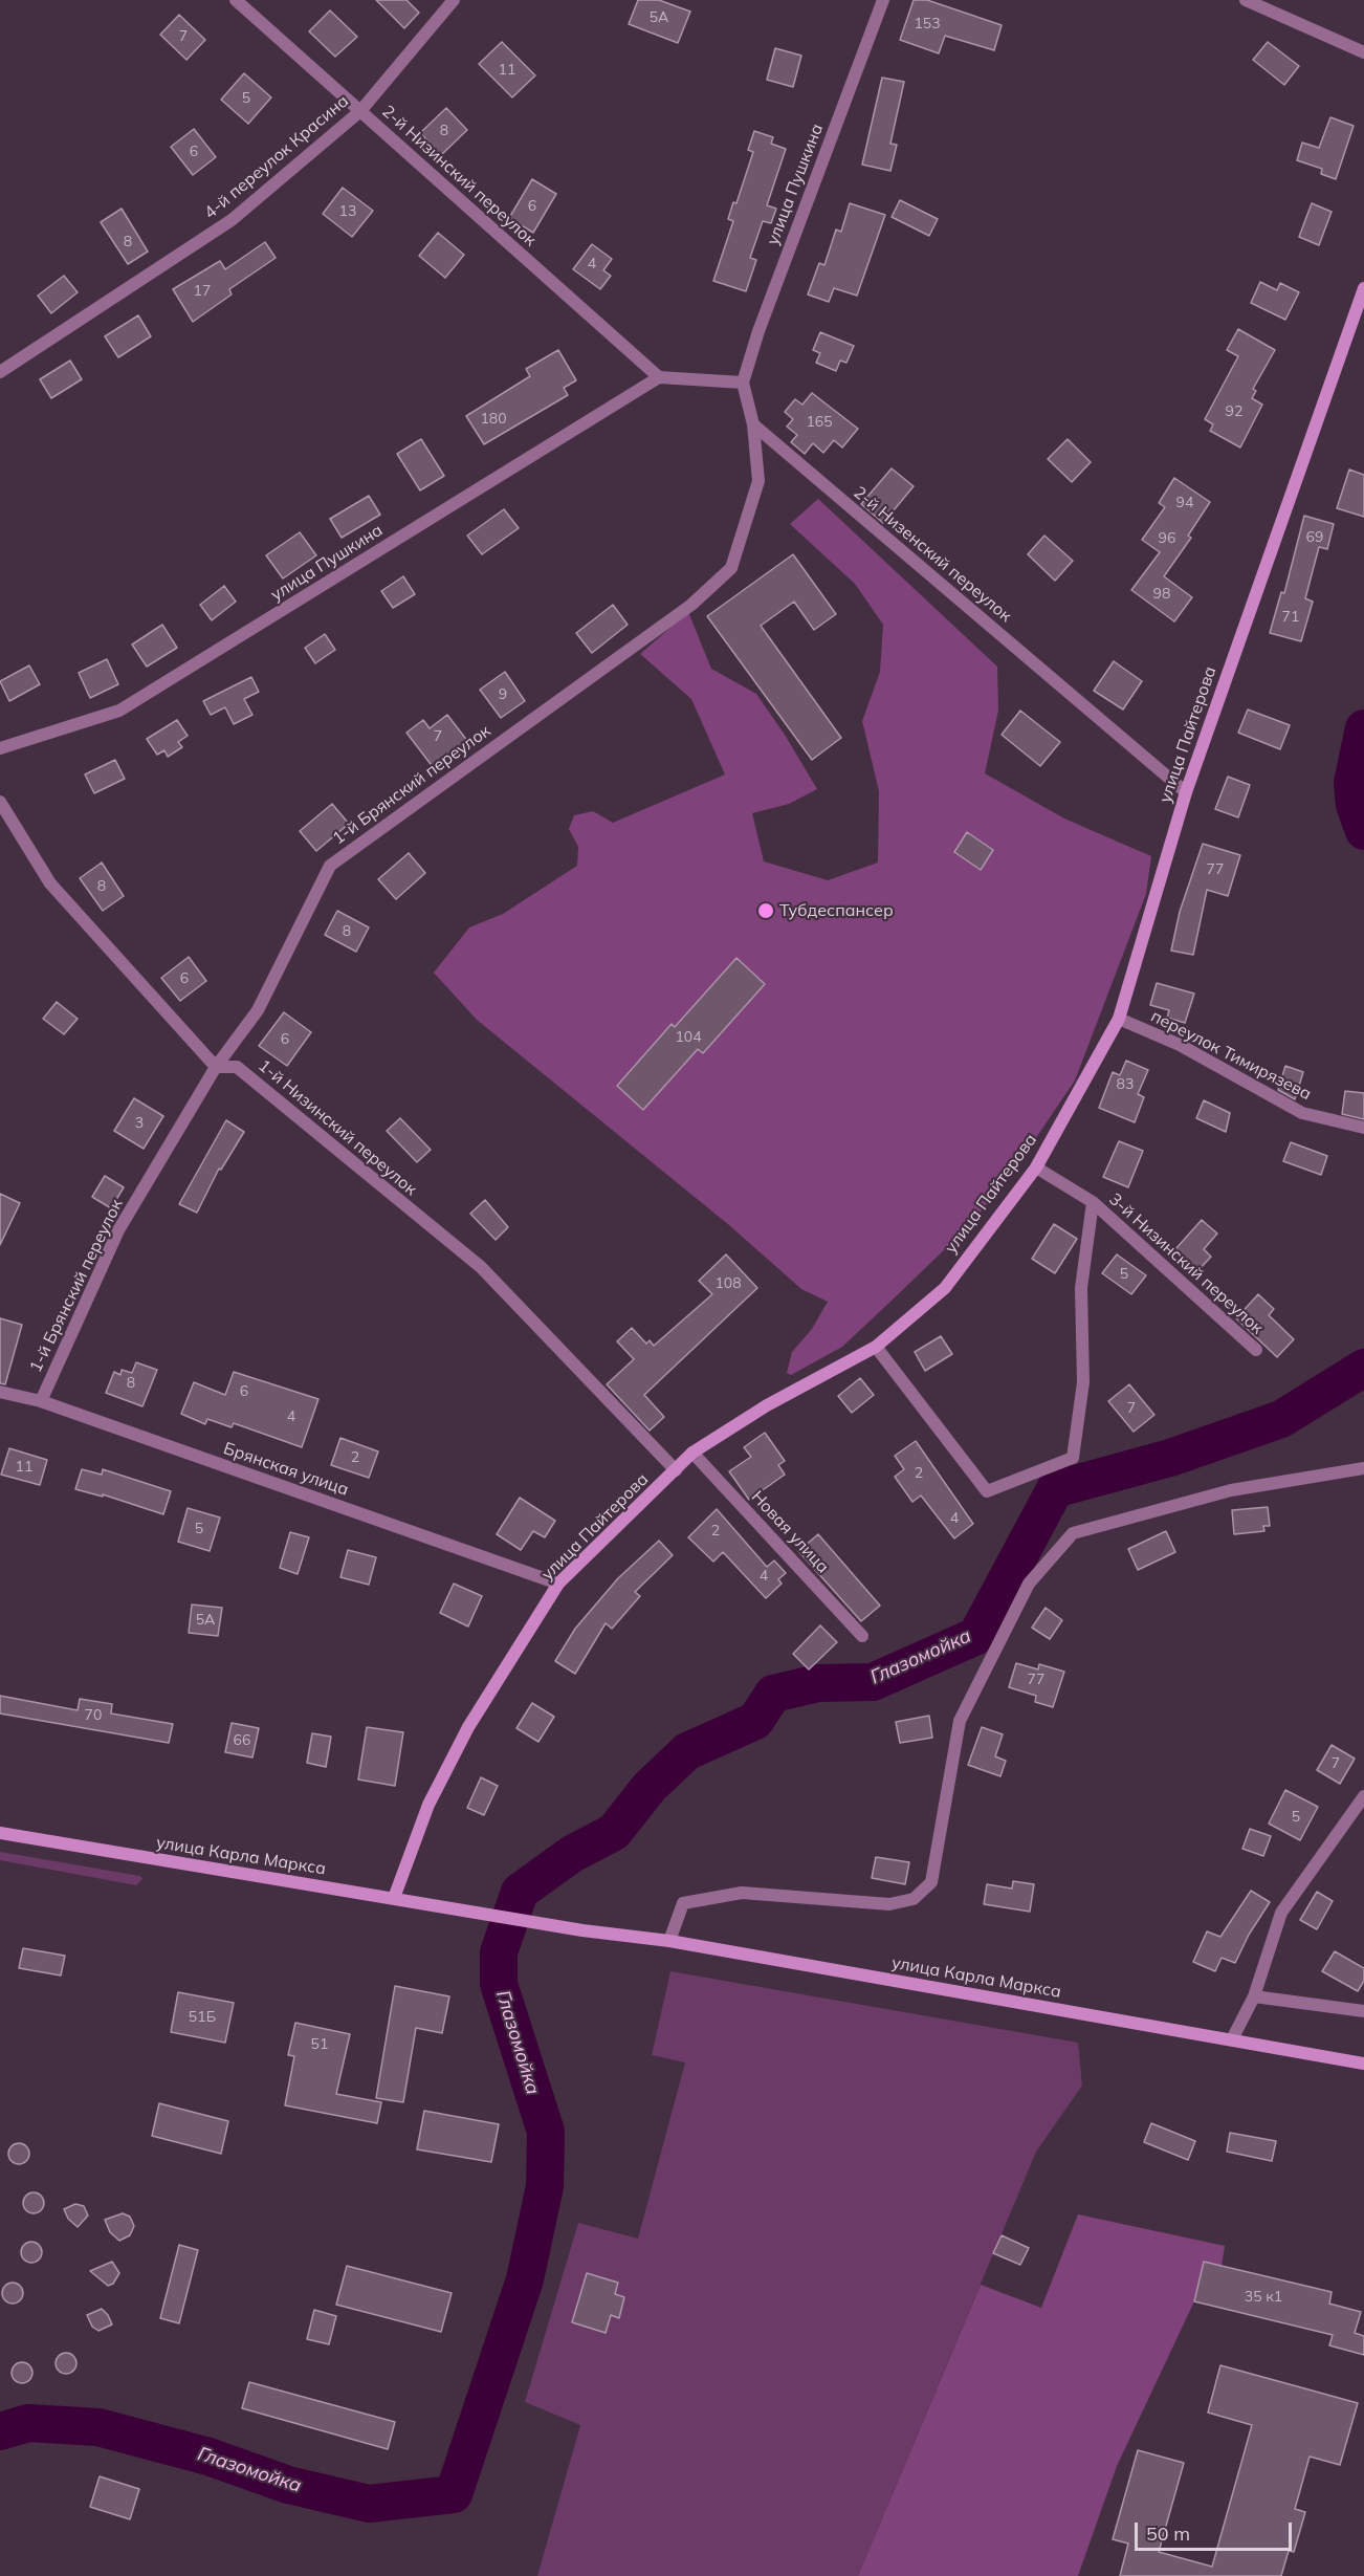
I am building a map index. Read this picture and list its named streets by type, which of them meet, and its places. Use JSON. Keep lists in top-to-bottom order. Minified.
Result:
{"streets":{"main road":["улица Пайтерова","улица Карла Маркса"],"street":["4-й переулок Красина","2-й Низинский переулок","улица Пушкина","2-й Низенский переулок","1-й Брянский переулок","переулок Тимирязева","1-й Низинский переулок","3-й Низинский переулок","Брянская улица","Новая улица"]},"crossings":[["4-й переулок Красина","2-й Низинский переулок"],["2-й Низинский переулок","улица Пушкина"],["2-й Низенский переулок","улица Пайтерова"],["2-й Низенский переулок","1-й Брянский переулок"],["улица Пайтерова","переулок Тимирязева"],["улица Пайтерова","1-й Низинский переулок"],["улица Пайтерова","3-й Низинский переулок"],["улица Пайтерова","Брянская улица"],["улица Пайтерова","Новая улица"],["улица Пайтерова","улица Карла Маркса"],["1-й Брянский переулок","1-й Низинский переулок"],["1-й Брянский переулок","Брянская улица"]],"water":["Глазомойка"],"places":["Тубдеспансер"],"house_numbers":["5А","153","7","11","5","8","6","6","13","8","4","17","92","180","165","94","69","96","98","71","9","7","77","8","8","6","104","6","83","3","5","108","8","6","7","4","2","11","2","4","5","2","4","5А","77","70","66","7","5","51Б","51","35 к1"],"scale_bar":"50 m"}
